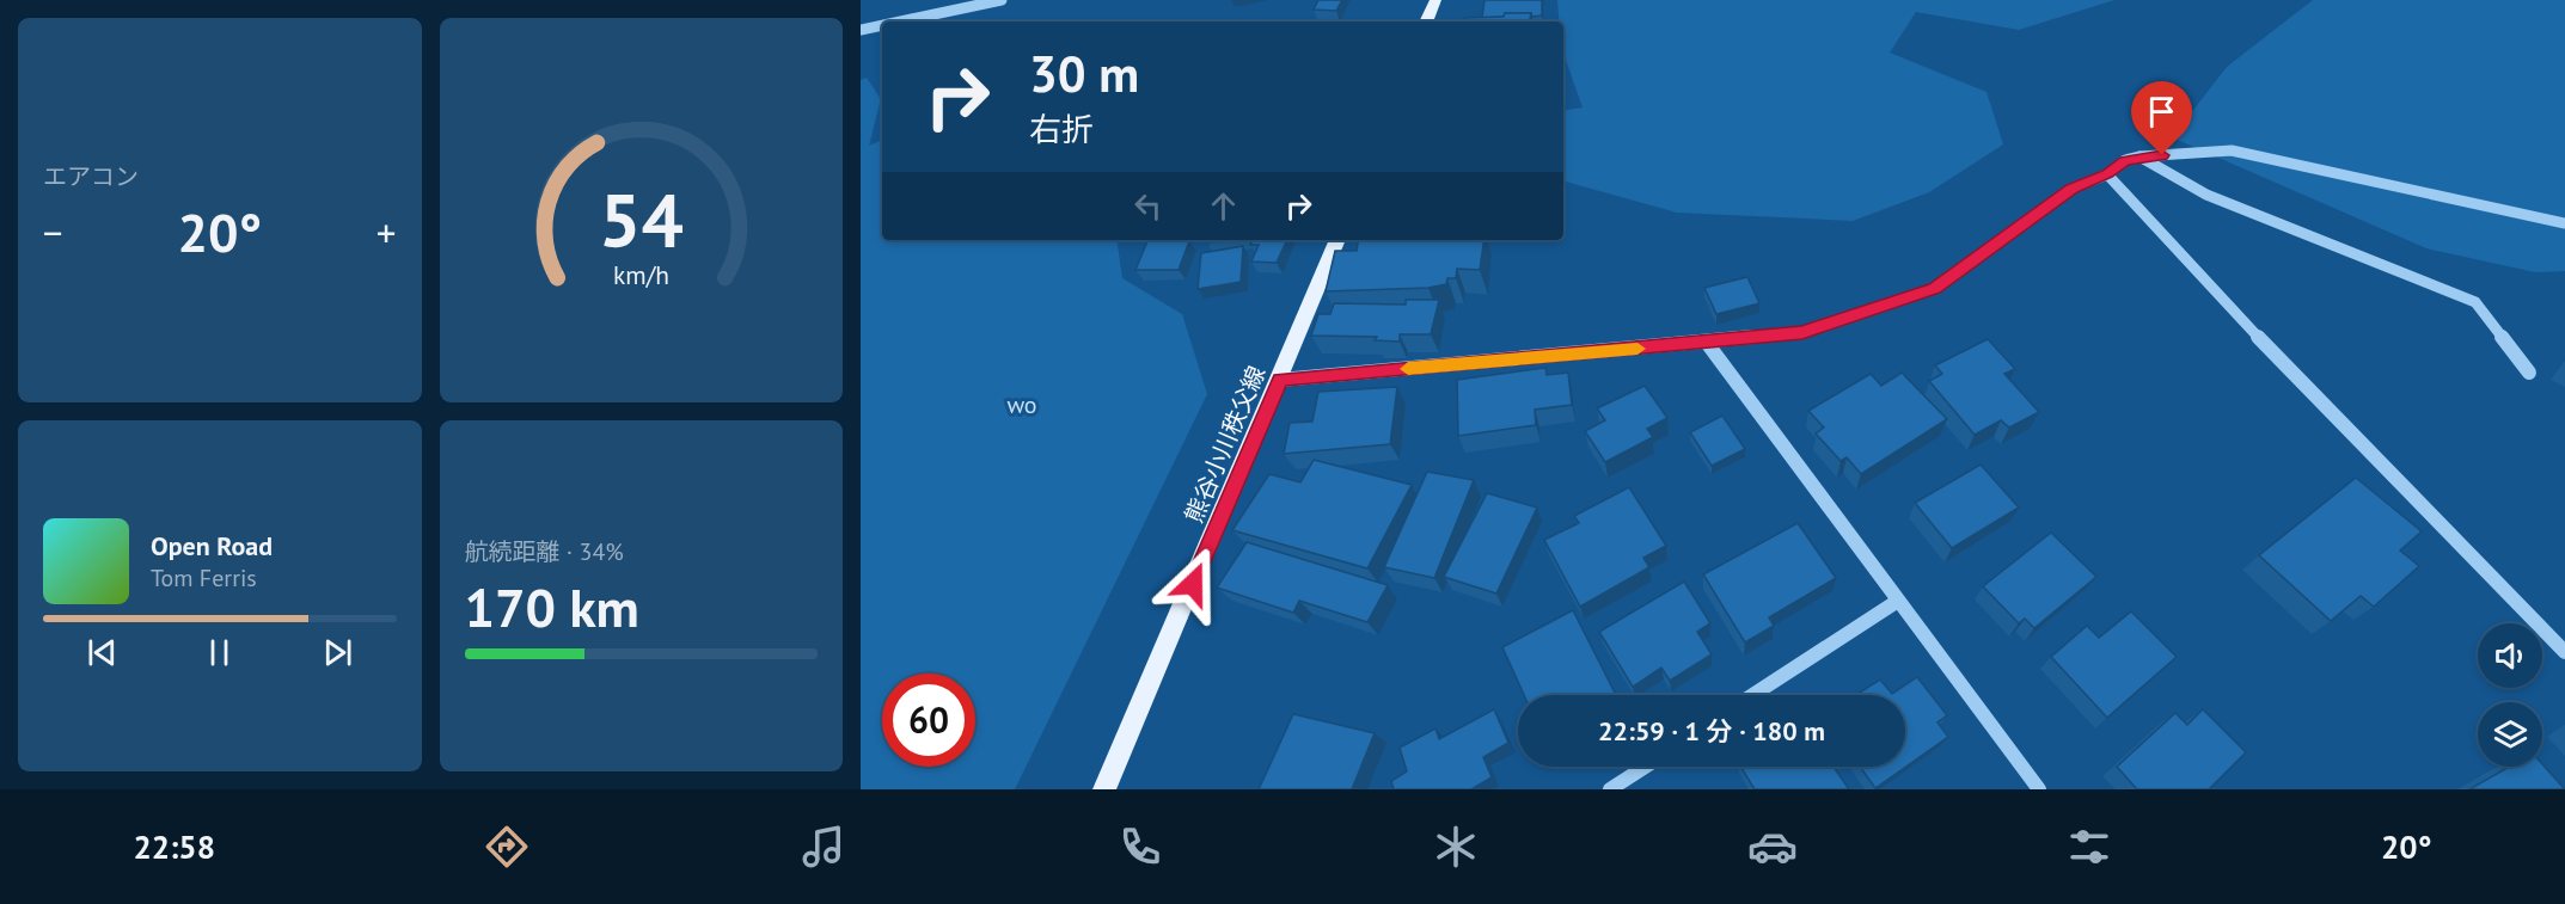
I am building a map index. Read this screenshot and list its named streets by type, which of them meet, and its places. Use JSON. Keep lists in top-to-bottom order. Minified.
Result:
{"streets":{"main road":["熊谷小川秩父線"]},"parks":["wo"],"page":{"tile":["エアコン",["航続距離 · 34%","170 km"]],"turn":["30 m","右折"],"heat":["−","20°","+"],"song":["Open Road","Tom Ferris"],"limit":"60","trip":"22:59 · 1 分 · 180 m","tabs":["22:58","20°"],"gauge":["54","km/h"]}}
